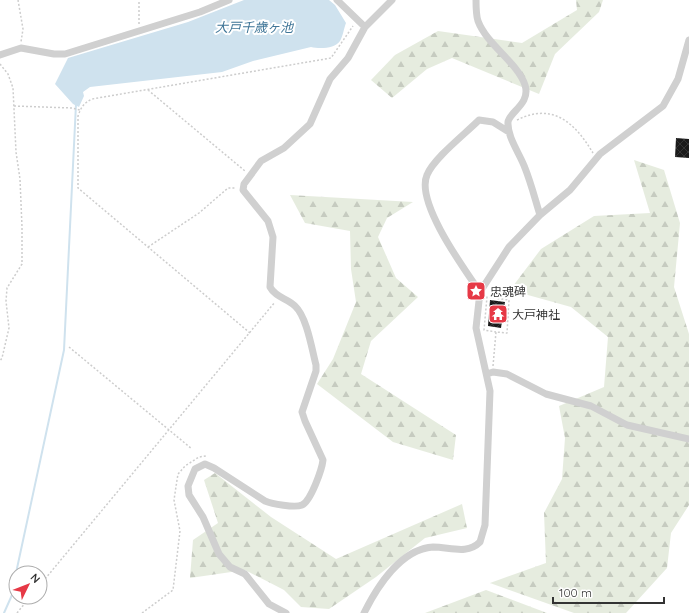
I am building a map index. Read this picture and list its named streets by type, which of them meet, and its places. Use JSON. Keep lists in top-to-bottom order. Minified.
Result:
{"water":["大戸千歳ヶ池"],"places":{"place":["忠魂碑"],"temple":["大戸神社"]},"scale_bar":"100 m","north":"top right"}
